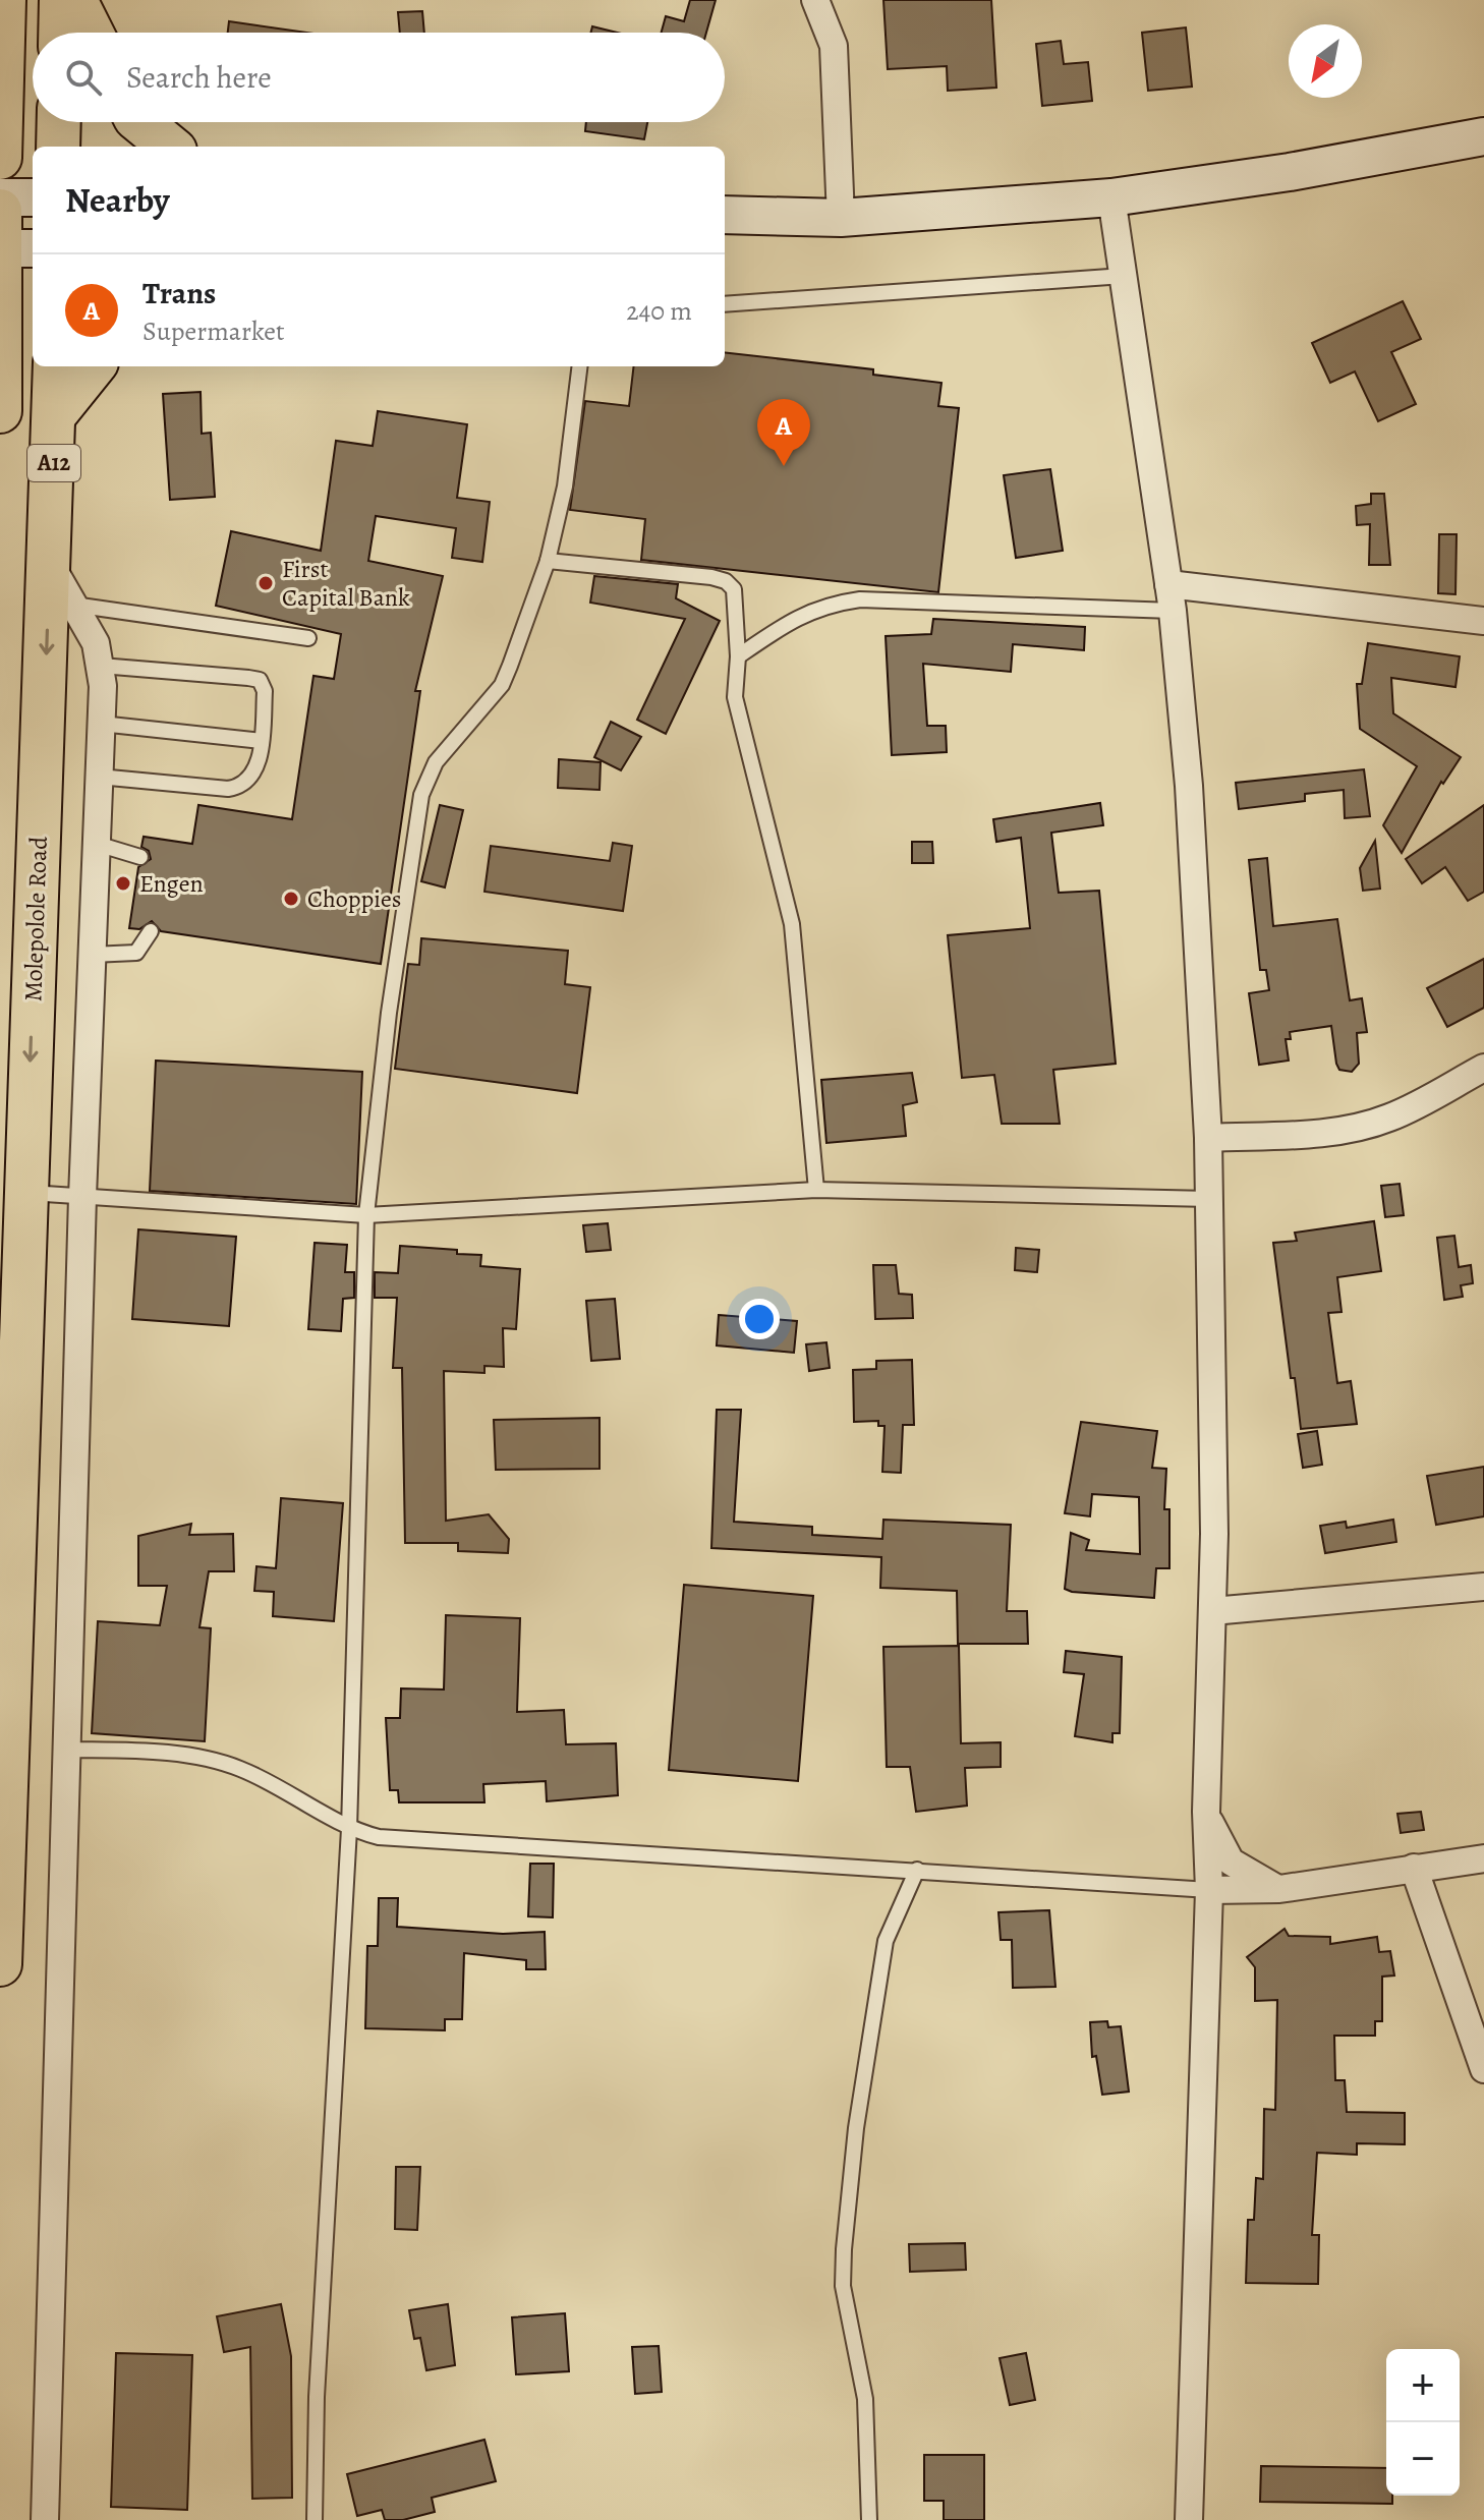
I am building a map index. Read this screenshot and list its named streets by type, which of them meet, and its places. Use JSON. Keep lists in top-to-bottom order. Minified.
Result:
{"streets":{"main road":["A12","Molepolole Road"]},"one_way":["Molepolole Road"],"places":["First Capital Bank","Engen","Choppies"],"north":"bottom left","page":{"search":"Search here","heading":"Nearby","list":[{"mark":"A","name":"Trans","note":"Supermarket","value":"240 m"}],"pins":"A","map_buttons":["+","−"]}}
